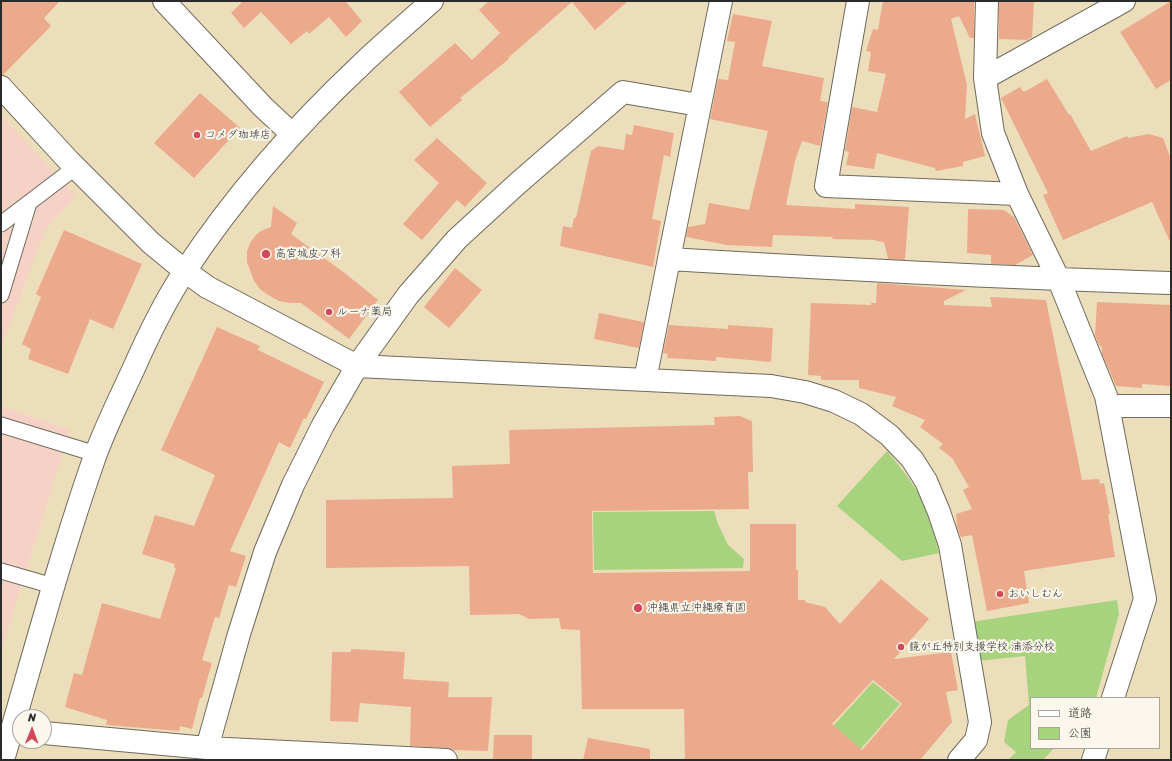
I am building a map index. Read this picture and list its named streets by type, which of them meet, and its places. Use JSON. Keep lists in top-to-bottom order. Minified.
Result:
{"places":["コメダ珈琲店","高宮城皮フ科","ルーナ薬局","おいしむん","沖縄県立沖縄療育園","鏡が丘特別支援学校 浦添分校"],"legend":["道路","公園"],"north":"top"}
